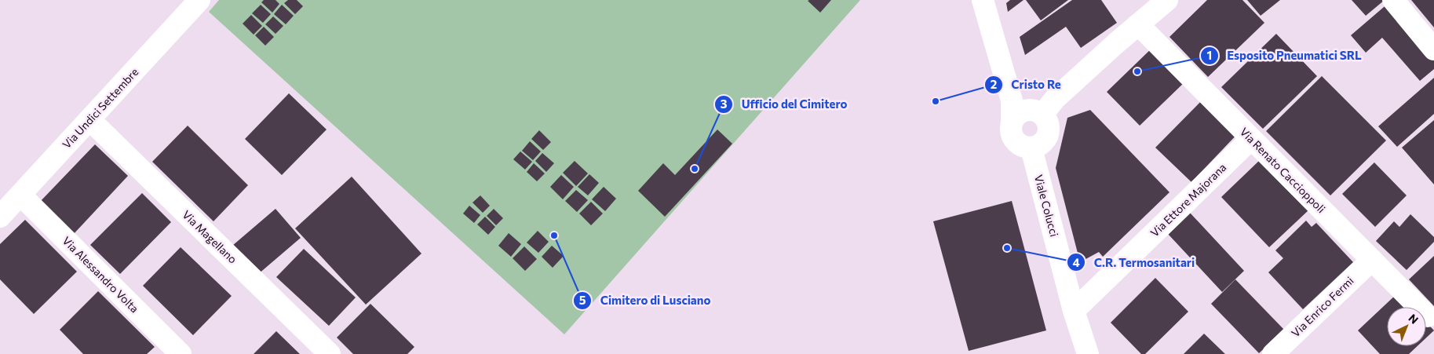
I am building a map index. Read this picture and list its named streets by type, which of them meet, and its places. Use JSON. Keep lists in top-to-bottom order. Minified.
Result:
{"streets":{"street":["Via Undici Settembre","Via Renato Caccioppoli","Via Ettore Majorana","Viale Colucci","Via Magellano","Via Alessandro Volta","Via Enrico Fermi"]},"crossings":[["Via Undici Settembre","Via Magellano"],["Via Undici Settembre","Via Alessandro Volta"],["Via Renato Caccioppoli","Via Ettore Majorana"],["Via Renato Caccioppoli","Via Enrico Fermi"],["Via Ettore Majorana","Viale Colucci"]],"places":["Esposito Pneumatici SRL","Cristo Re","Ufficio del Cimitero","Cimitero di Lusciano","C.R. Termosanitari"],"north":"top right"}
